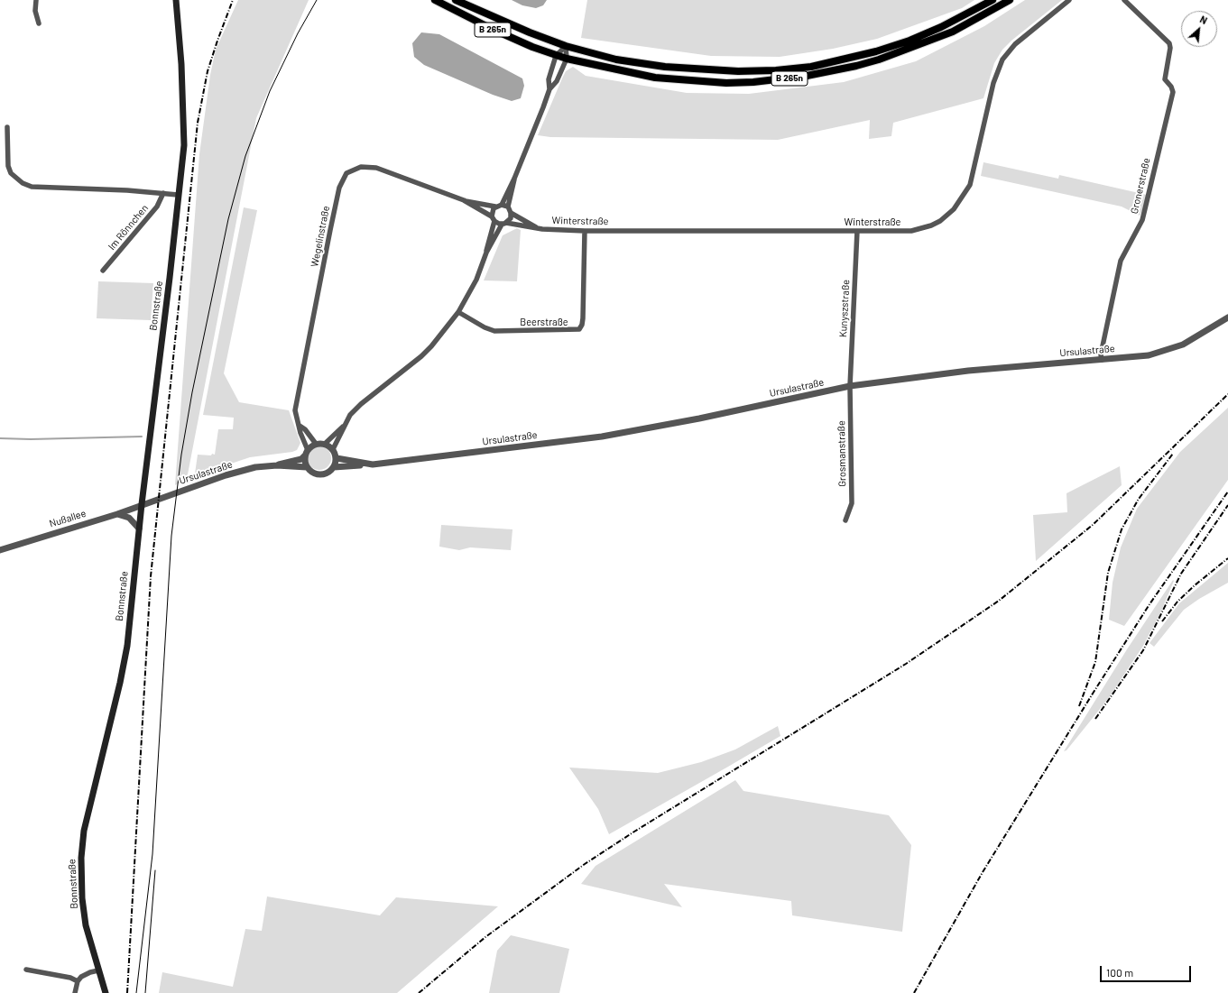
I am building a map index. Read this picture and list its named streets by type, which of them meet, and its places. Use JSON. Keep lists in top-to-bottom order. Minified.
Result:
{"streets":{"main road":["B 265n","Bonnstraße"],"street":["Gronerstraße","Winterstraße","Im Rönnchen","Wegelinstraße","Kunyszstraße","Beerstraße","Ursulastraße","Grosmanstraße","Nußallee"]},"crossings":[["Gronerstraße","Ursulastraße"],["Winterstraße","Wegelinstraße"],["Winterstraße","Kunyszstraße"],["Winterstraße","Beerstraße"],["Wegelinstraße","Ursulastraße"],["Bonnstraße","Ursulastraße"],["Bonnstraße","Nußallee"],["Kunyszstraße","Ursulastraße"],["Kunyszstraße","Grosmanstraße"],["Ursulastraße","Grosmanstraße"],["Ursulastraße","Nußallee"]],"scale_bar":"100 m","north":"top right"}
